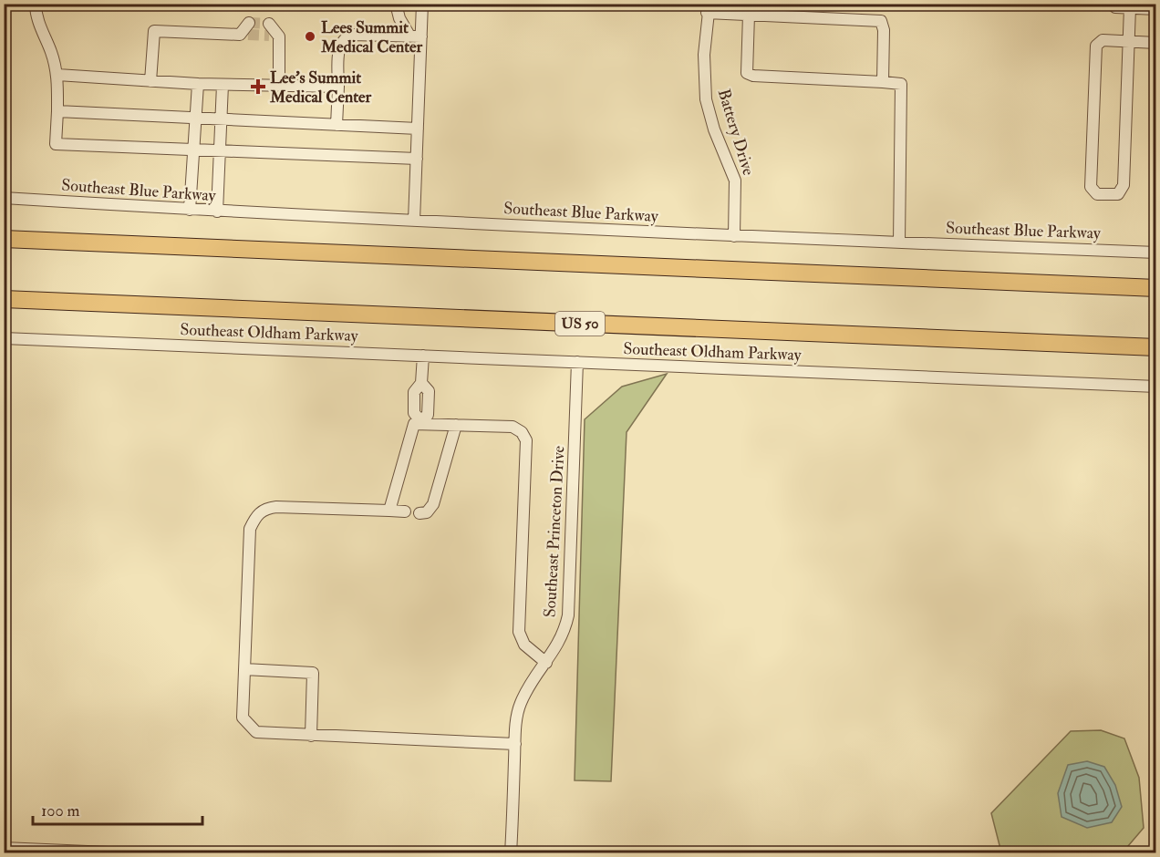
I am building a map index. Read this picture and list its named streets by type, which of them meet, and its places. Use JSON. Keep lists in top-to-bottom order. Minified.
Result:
{"streets":{"highway":["US 50"],"street":["Battery Drive","Southeast Blue Parkway","Southeast Oldham Parkway","Southeast Princeton Drive"]},"crossings":[["Battery Drive","Southeast Blue Parkway"],["Southeast Oldham Parkway","Southeast Princeton Drive"]],"places":{"other":["Lees Summit Medical Center"],"health":["Lee's Summit Medical Center"]},"scale_bar":"100 m"}
